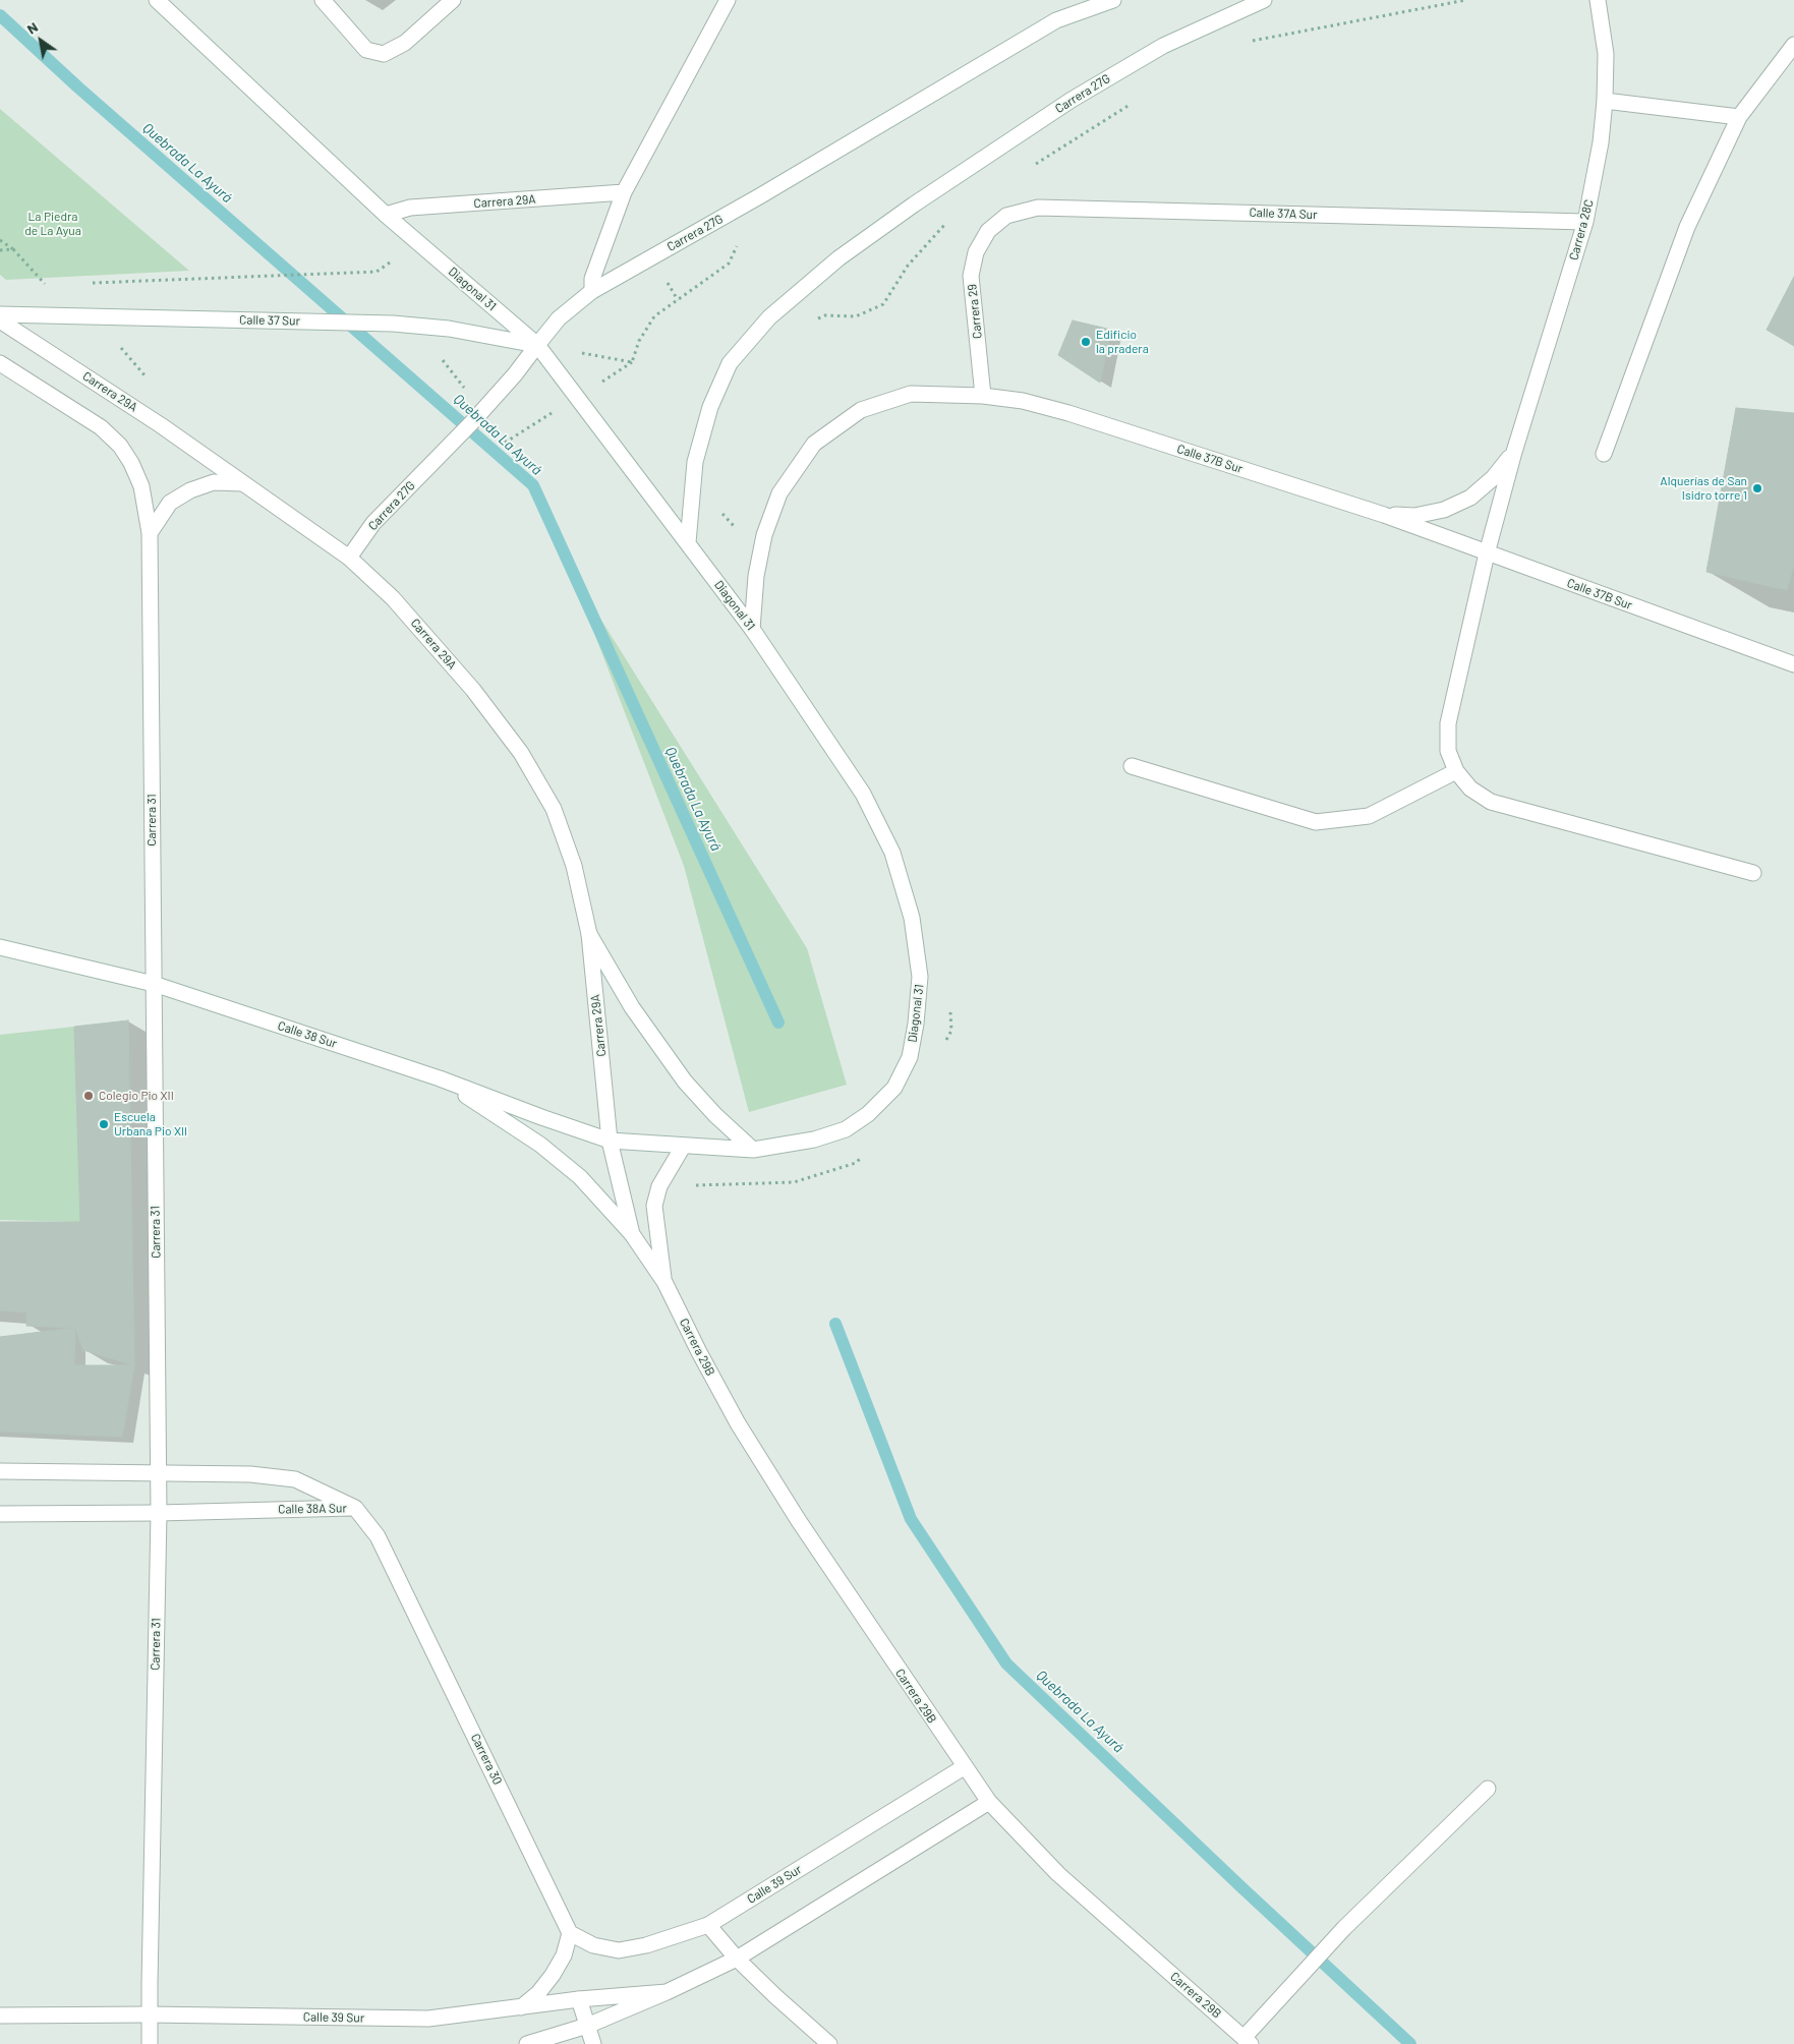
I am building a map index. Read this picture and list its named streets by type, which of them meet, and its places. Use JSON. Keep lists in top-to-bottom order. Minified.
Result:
{"streets":{"street":["Carrera 27G","Carrera 29A","Calle 37A Sur","Carrera 28C","Diagonal 31","Carrera 29","Calle 37 Sur","Calle 37B Sur","Carrera 31","Calle 38 Sur","Carrera 29B","Calle 38A Sur","Carrera 30","Calle 39 Sur"]},"crossings":[["Carrera 27G","Carrera 29A"],["Carrera 27G","Diagonal 31"],["Carrera 27G","Calle 37 Sur"],["Carrera 29A","Diagonal 31"],["Carrera 29A","Calle 38 Sur"],["Carrera 29A","Carrera 29B"],["Calle 37A Sur","Carrera 28C"],["Calle 37A Sur","Carrera 29"],["Carrera 28C","Calle 37B Sur"],["Diagonal 31","Calle 37 Sur"],["Diagonal 31","Calle 37B Sur"],["Diagonal 31","Calle 38 Sur"],["Diagonal 31","Carrera 29B"],["Carrera 29","Calle 37B Sur"],["Carrera 31","Calle 38 Sur"],["Carrera 31","Calle 38A Sur"],["Carrera 31","Calle 39 Sur"],["Calle 38 Sur","Carrera 29B"],["Carrera 29B","Calle 39 Sur"],["Calle 38A Sur","Carrera 30"],["Carrera 30","Calle 39 Sur"]],"water":["Quebrada La Ayurá"],"parks":["La Piedra de La Ayua"],"places":["Edificio la pradera","Alquerías de San Isidro torre 1","Colegio Pio XII","Escuela Urbana Pio XII"],"north":"top left"}
